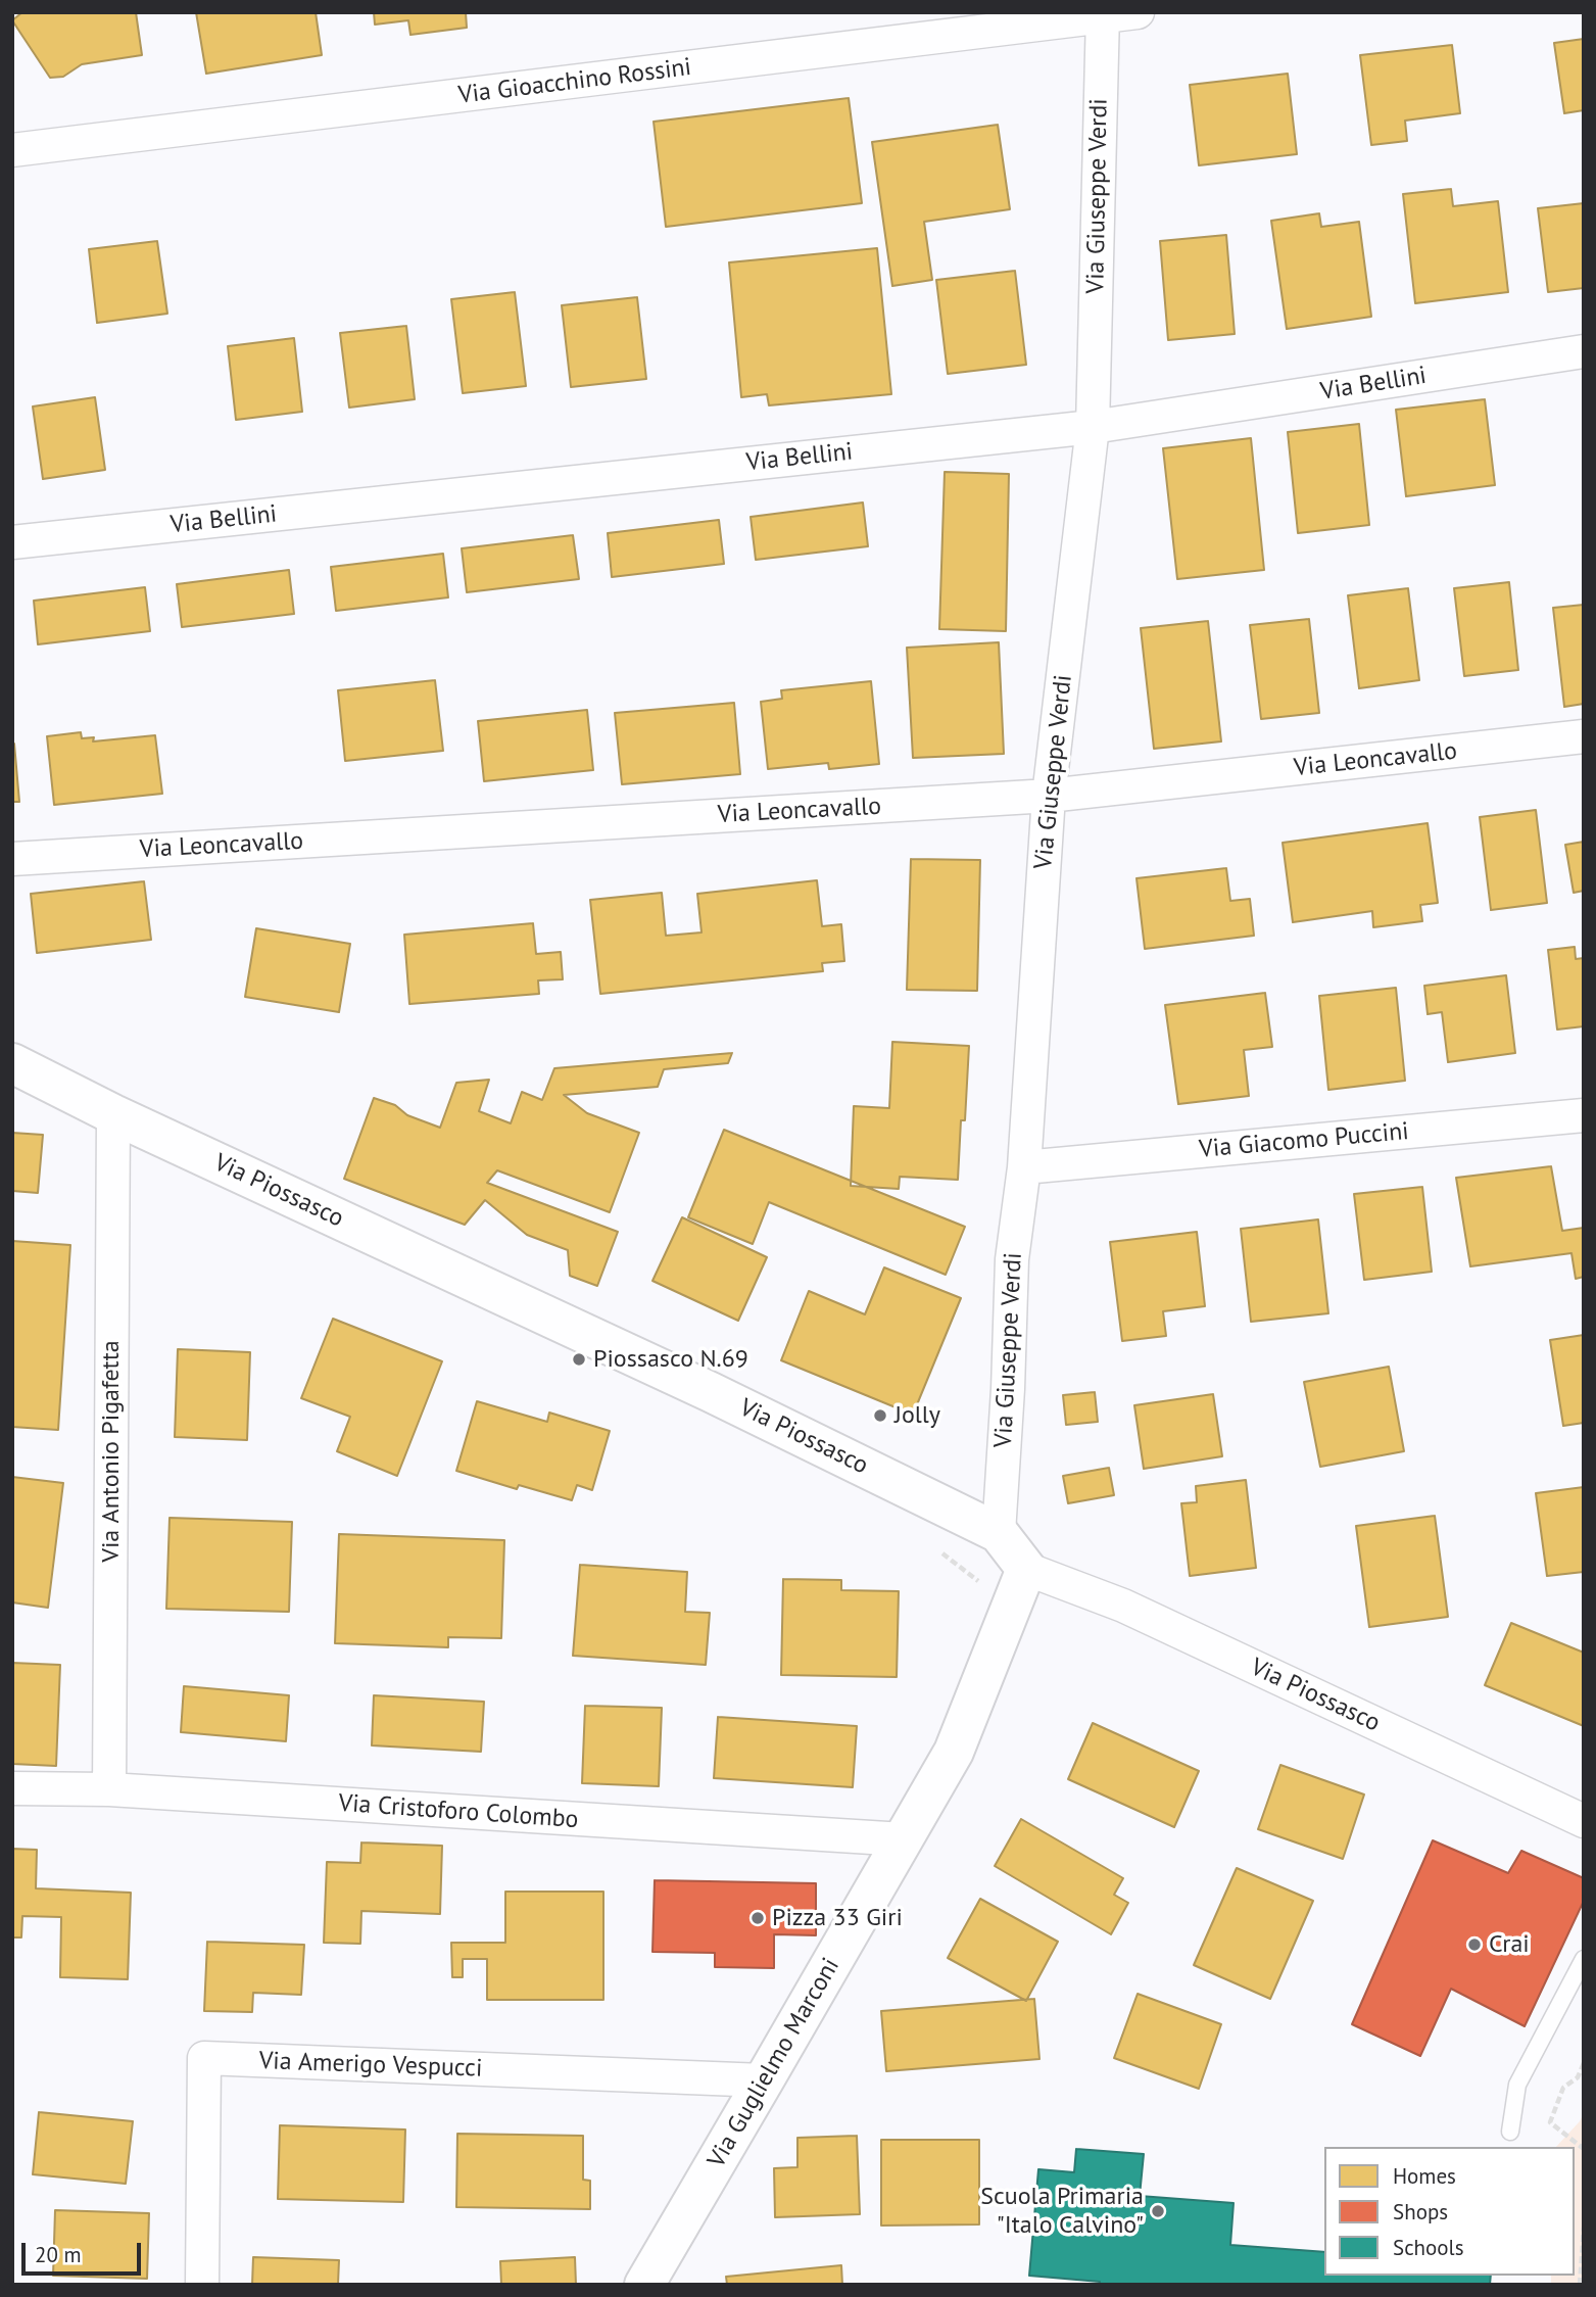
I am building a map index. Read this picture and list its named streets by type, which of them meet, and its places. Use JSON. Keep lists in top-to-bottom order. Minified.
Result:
{"streets":{"street":["Via Gioacchino Rossini","Via Giuseppe Verdi","Via Bellini","Via Leoncavallo","Via Giacomo Puccini","Via Piossasco","Via Antonio Pigafetta","Via Cristoforo Colombo","Via Guglielmo Marconi","Via Amerigo Vespucci"]},"crossings":[["Via Gioacchino Rossini","Via Giuseppe Verdi"],["Via Giuseppe Verdi","Via Bellini"],["Via Giuseppe Verdi","Via Leoncavallo"],["Via Giuseppe Verdi","Via Giacomo Puccini"],["Via Giuseppe Verdi","Via Piossasco"],["Via Piossasco","Via Antonio Pigafetta"],["Via Piossasco","Via Guglielmo Marconi"],["Via Antonio Pigafetta","Via Cristoforo Colombo"],["Via Cristoforo Colombo","Via Guglielmo Marconi"],["Via Guglielmo Marconi","Via Amerigo Vespucci"]],"places":["Piossasco N.69","Jolly","Pizza 33 Giri","Crai","Scuola Primaria \"Italo Calvino\""],"legend":["Homes","Shops","Schools"],"scale_bar":"20 m"}
